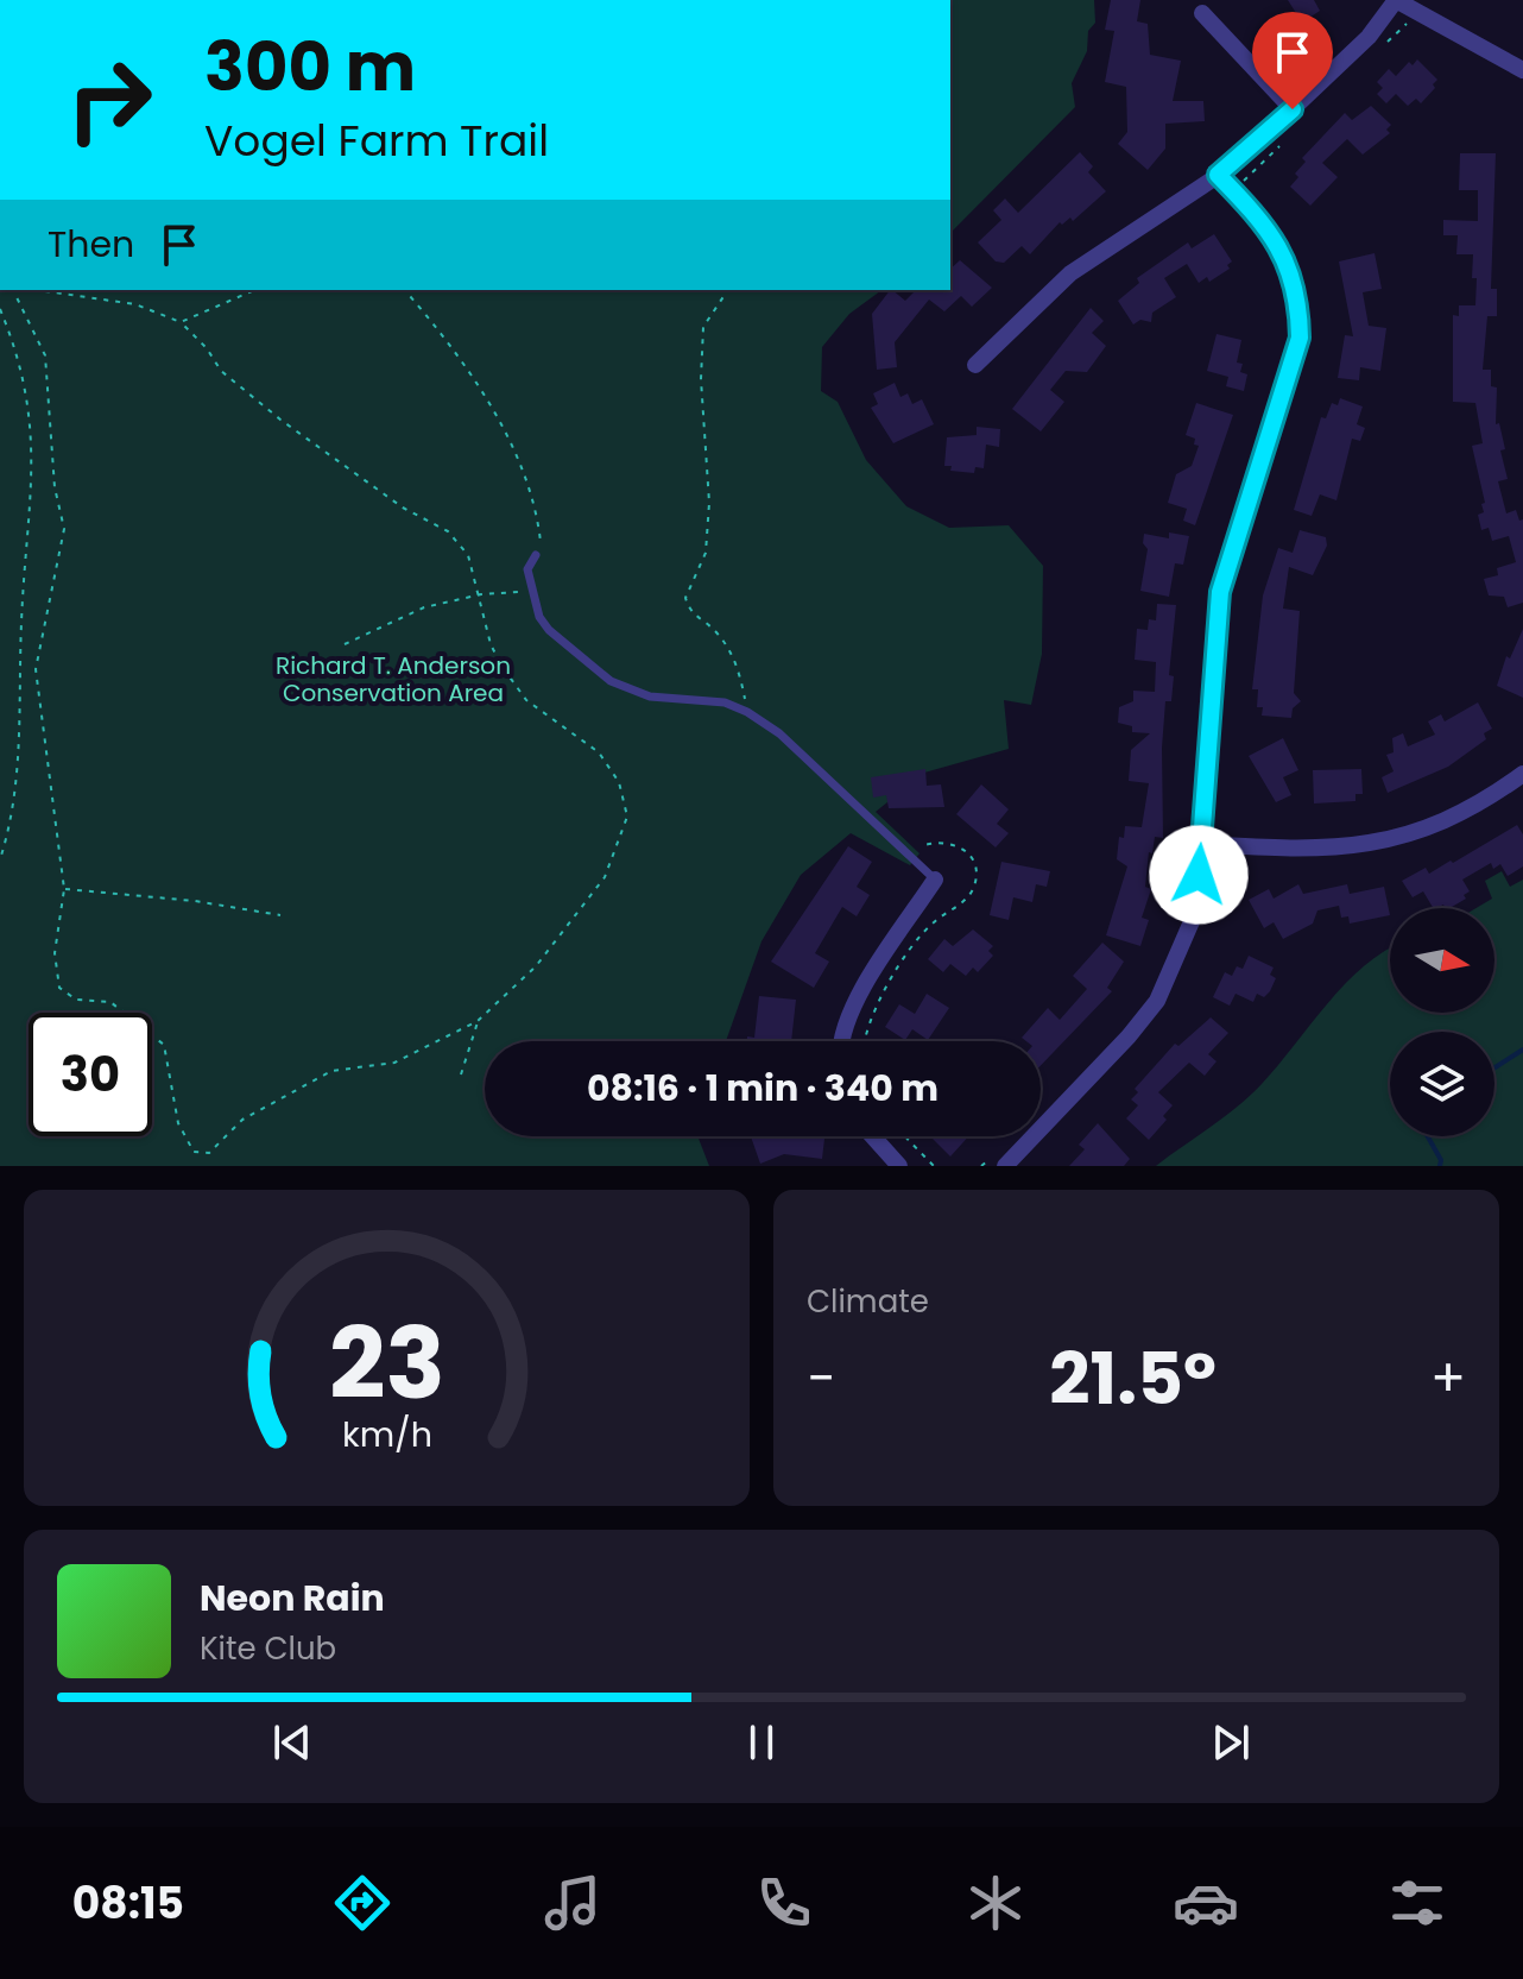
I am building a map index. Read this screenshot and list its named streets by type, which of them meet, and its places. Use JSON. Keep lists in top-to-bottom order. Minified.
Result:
{"parks":["Richard T. Anderson Conservation Area"],"north":"right","page":{"turn":["300 m","Vogel Farm Trail"],"then":"Then","limit":"30","trip":"08:16 · 1 min · 340 m","tile":"Climate","heat":["−","21.5°","+"],"song":["Neon Rain","Kite Club"],"tabs":"08:15","gauge":["23","km/h"]}}
